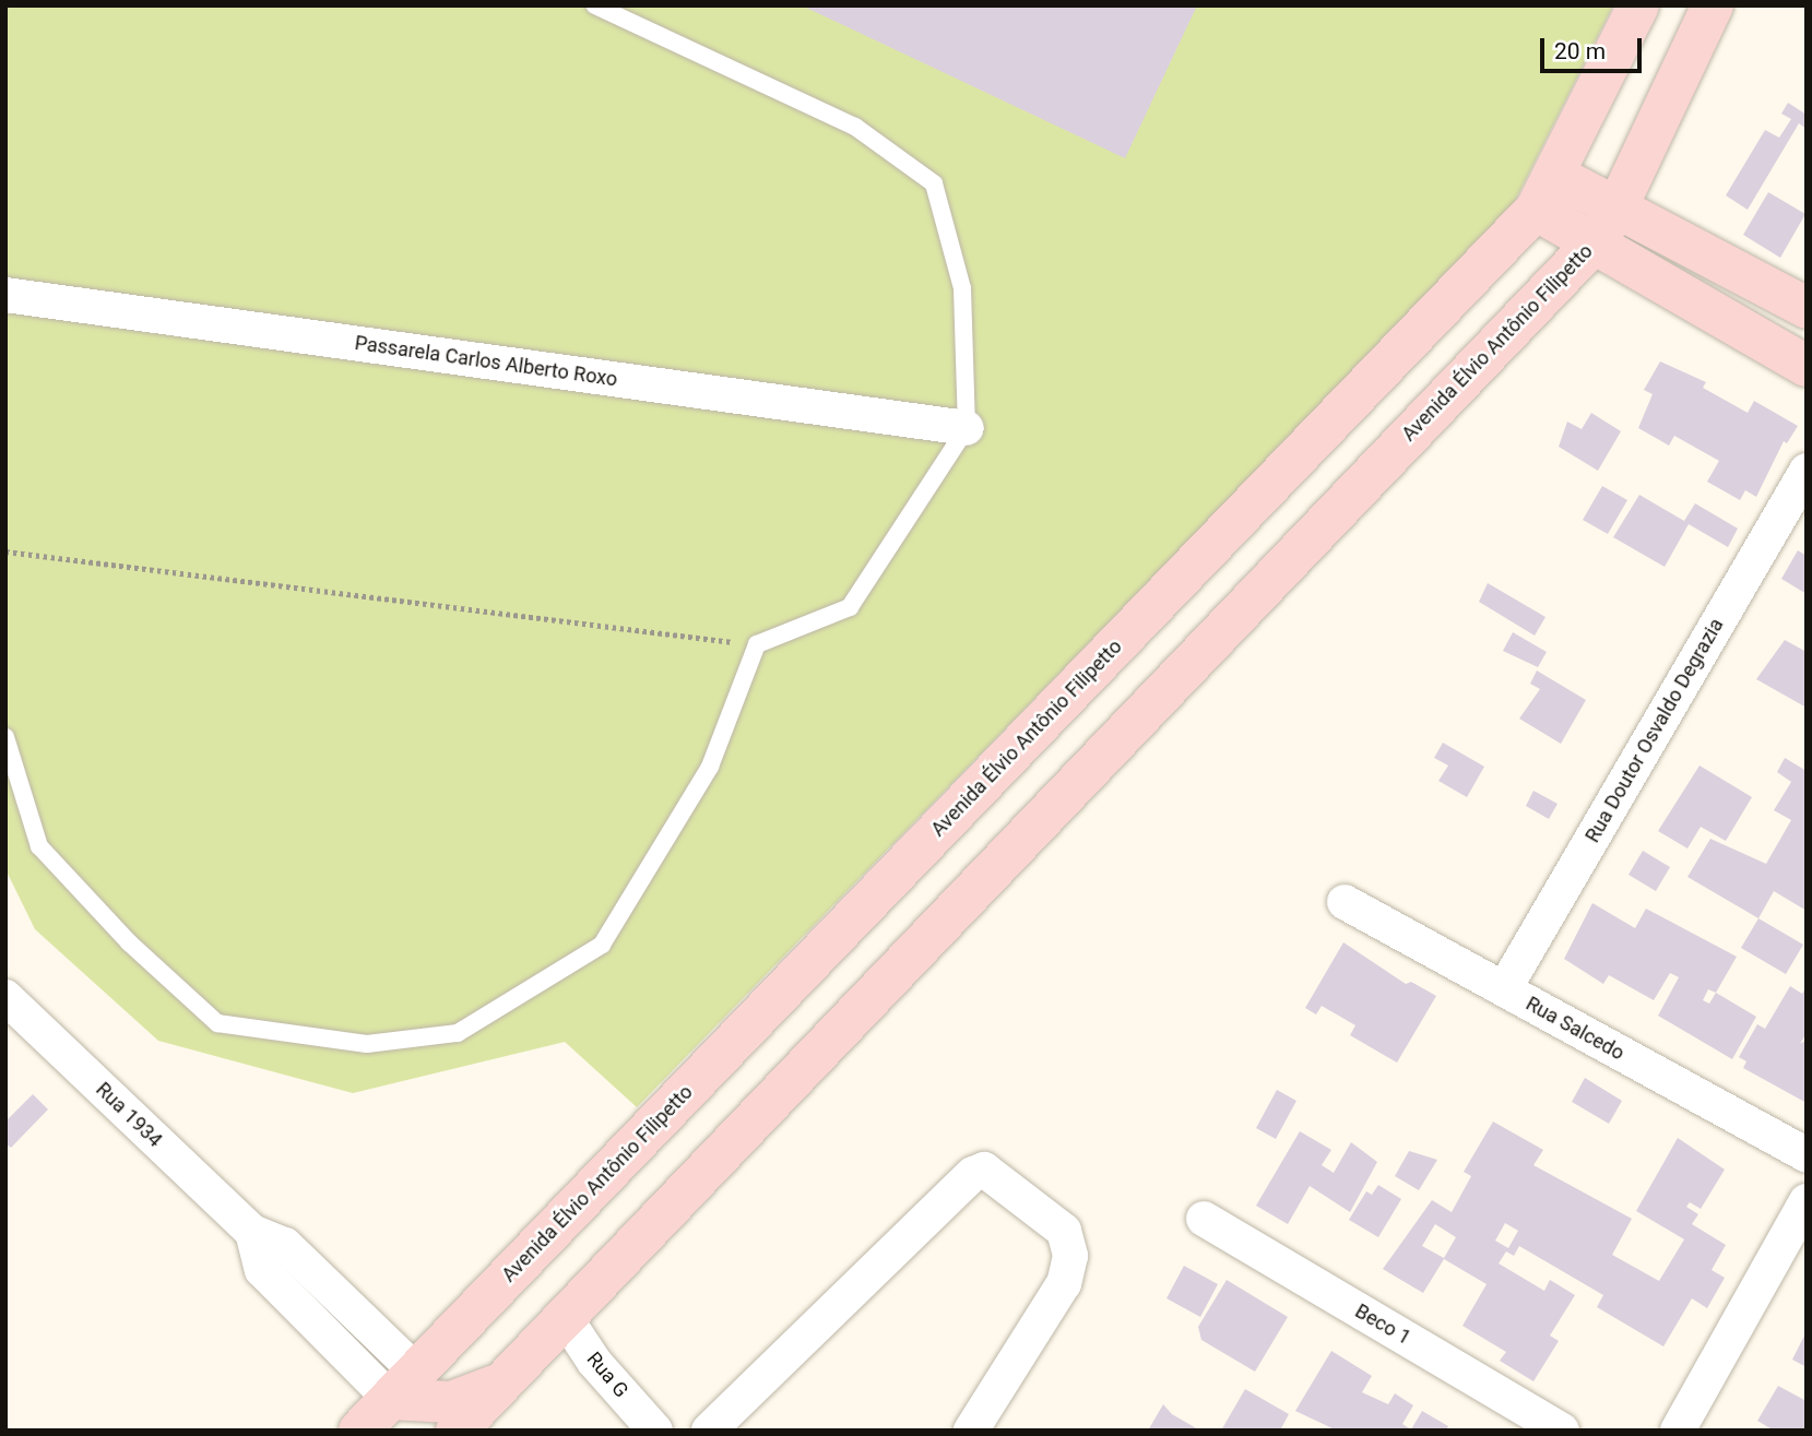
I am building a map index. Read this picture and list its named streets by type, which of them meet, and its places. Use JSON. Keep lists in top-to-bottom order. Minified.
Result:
{"streets":{"main road":["Avenida Élvio Antônio Filipetto"],"street":["Passarela Carlos Alberto Roxo","Rua Doutor Osvaldo Degrazia","Rua Salcedo","Rua 1934","Beco 1","Rua G"]},"crossings":[["Avenida Élvio Antônio Filipetto","Rua 1934"],["Avenida Élvio Antônio Filipetto","Rua G"],["Rua Doutor Osvaldo Degrazia","Rua Salcedo"]],"scale_bar":"20 m"}
